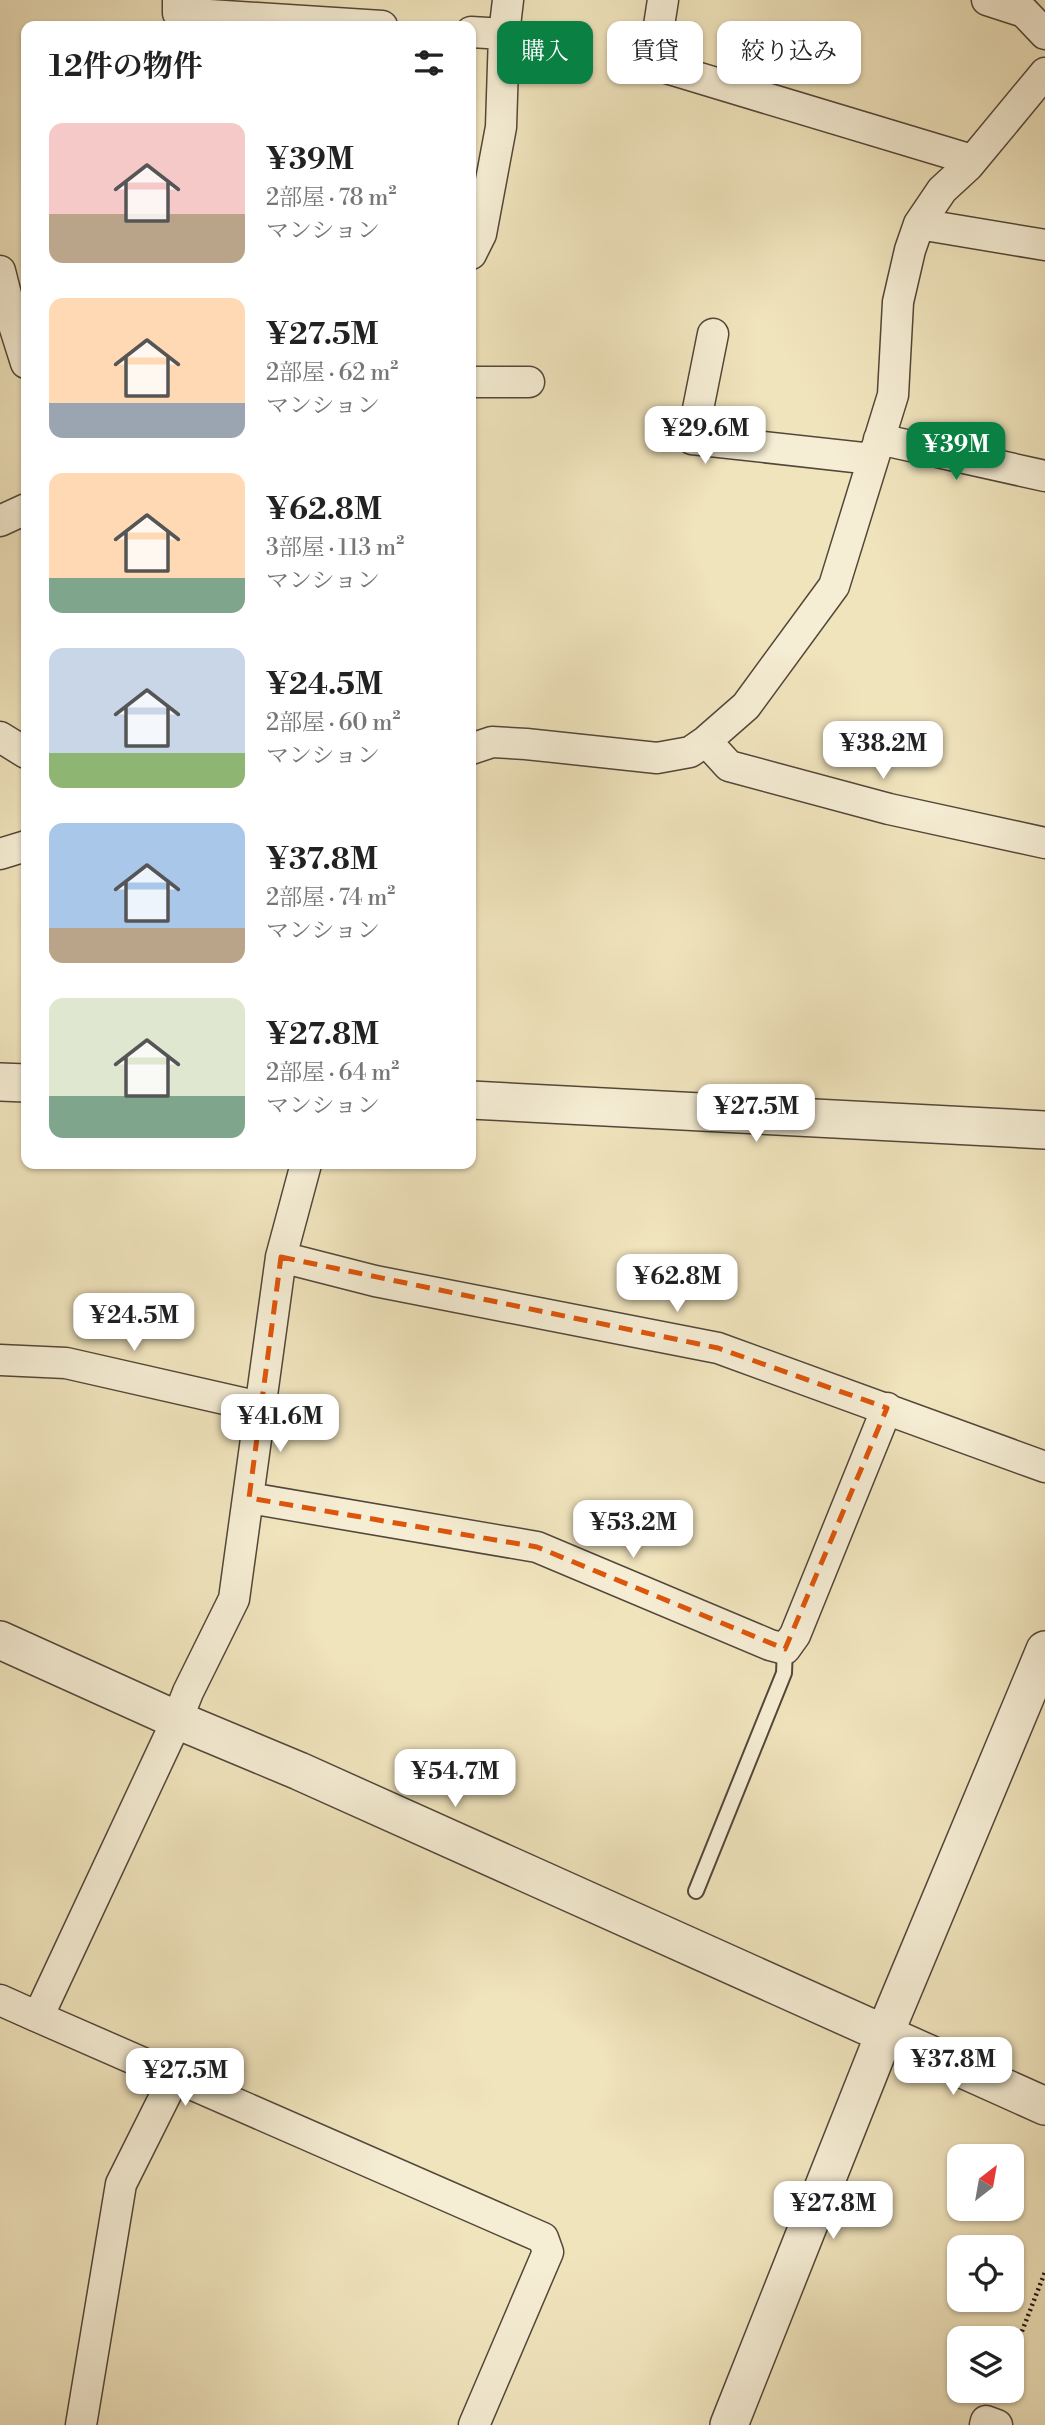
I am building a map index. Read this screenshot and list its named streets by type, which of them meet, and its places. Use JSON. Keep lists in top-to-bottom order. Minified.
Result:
{"north":"top right","page":{"chip":["購入","賃貸","絞り込み"],"heading":"12件の物件","list":[{"name":"¥39M","note":"2部屋 · 78 m² · マンション"},{"name":"¥27.5M","note":"2部屋 · 62 m² · マンション"},{"name":"¥62.8M","note":"3部屋 · 113 m² · マンション"},{"name":"¥24.5M","note":"2部屋 · 60 m² · マンション"},{"name":"¥37.8M","note":"2部屋 · 74 m² · マンション"},{"name":"¥27.8M","note":"2部屋 · 64 m² · マンション"}],"price":["¥29.6M","¥39M","¥38.2M","¥27.5M","¥62.8M","¥24.5M","¥41.6M","¥53.2M","¥54.7M","¥37.8M","¥27.5M","¥27.8M"]}}
